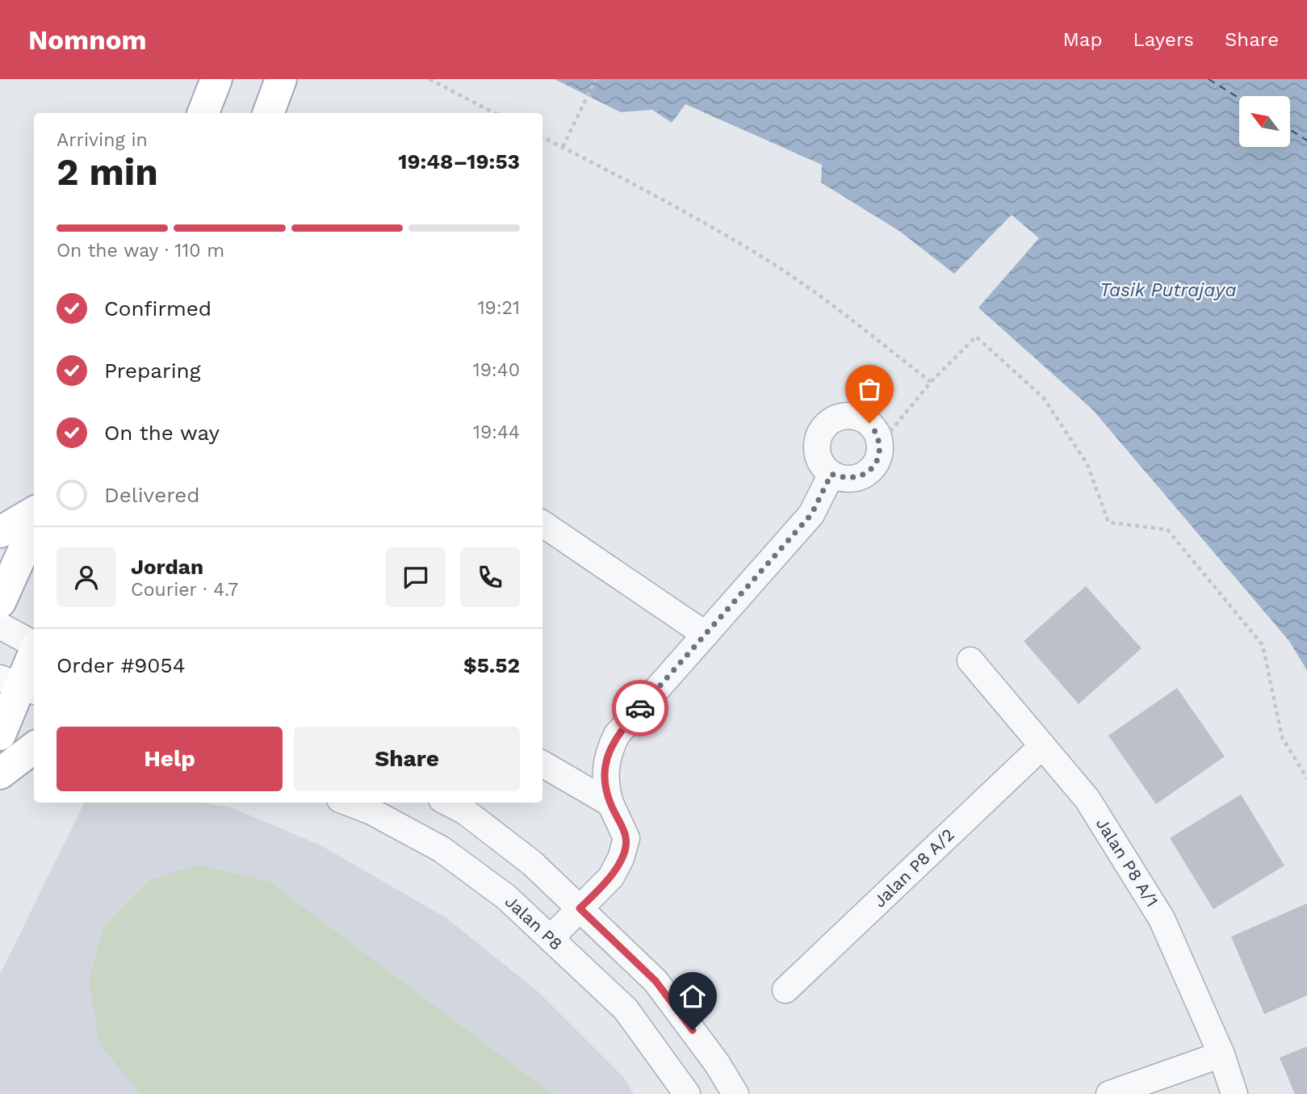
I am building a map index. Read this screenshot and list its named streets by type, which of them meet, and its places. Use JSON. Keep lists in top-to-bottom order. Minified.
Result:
{"streets":{"street":["Jalan P8 A/1","Jalan P8 A/2","Jalan P8"]},"crossings":[["Jalan P8 A/1","Jalan P8 A/2"]],"water":["Tasik Putrajaya"],"north":"top left","page":{"header":"Nomnom","nav":["Map","Layers","Share"],"heading":["2 min","Arriving in","19:48–19:53"],"panel":["Jordan","Courier · 4.7","Order #9054","$5.52"],"bar":"On the way · 110 m","list":[["Confirmed","19:21"],["Preparing","19:40"],["On the way","19:44"],"Delivered"],"buttons":["Help","Share"]}}
